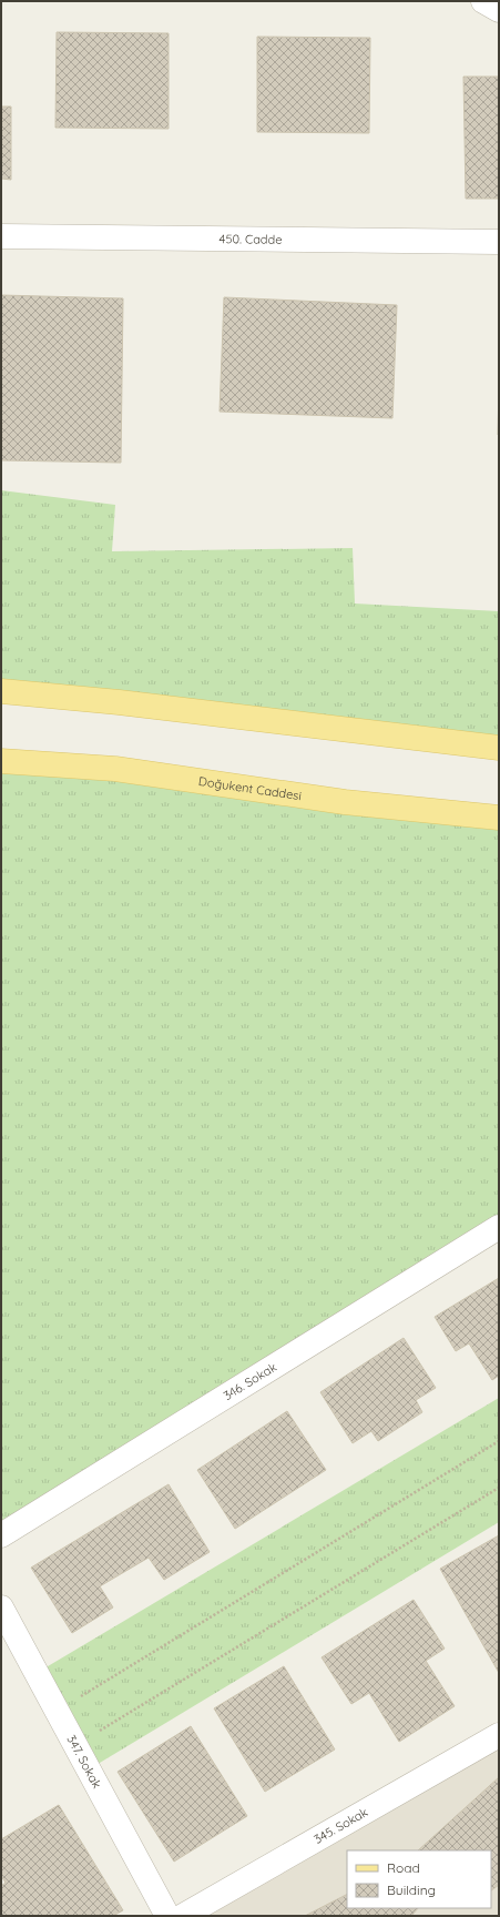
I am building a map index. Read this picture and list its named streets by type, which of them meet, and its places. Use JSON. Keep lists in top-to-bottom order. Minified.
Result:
{"streets":{"main road":["Doğukent Caddesi"],"street":["450. Cadde","346. Sokak","347. Sokak","345. Sokak"]},"legend":["Road","Building"]}
